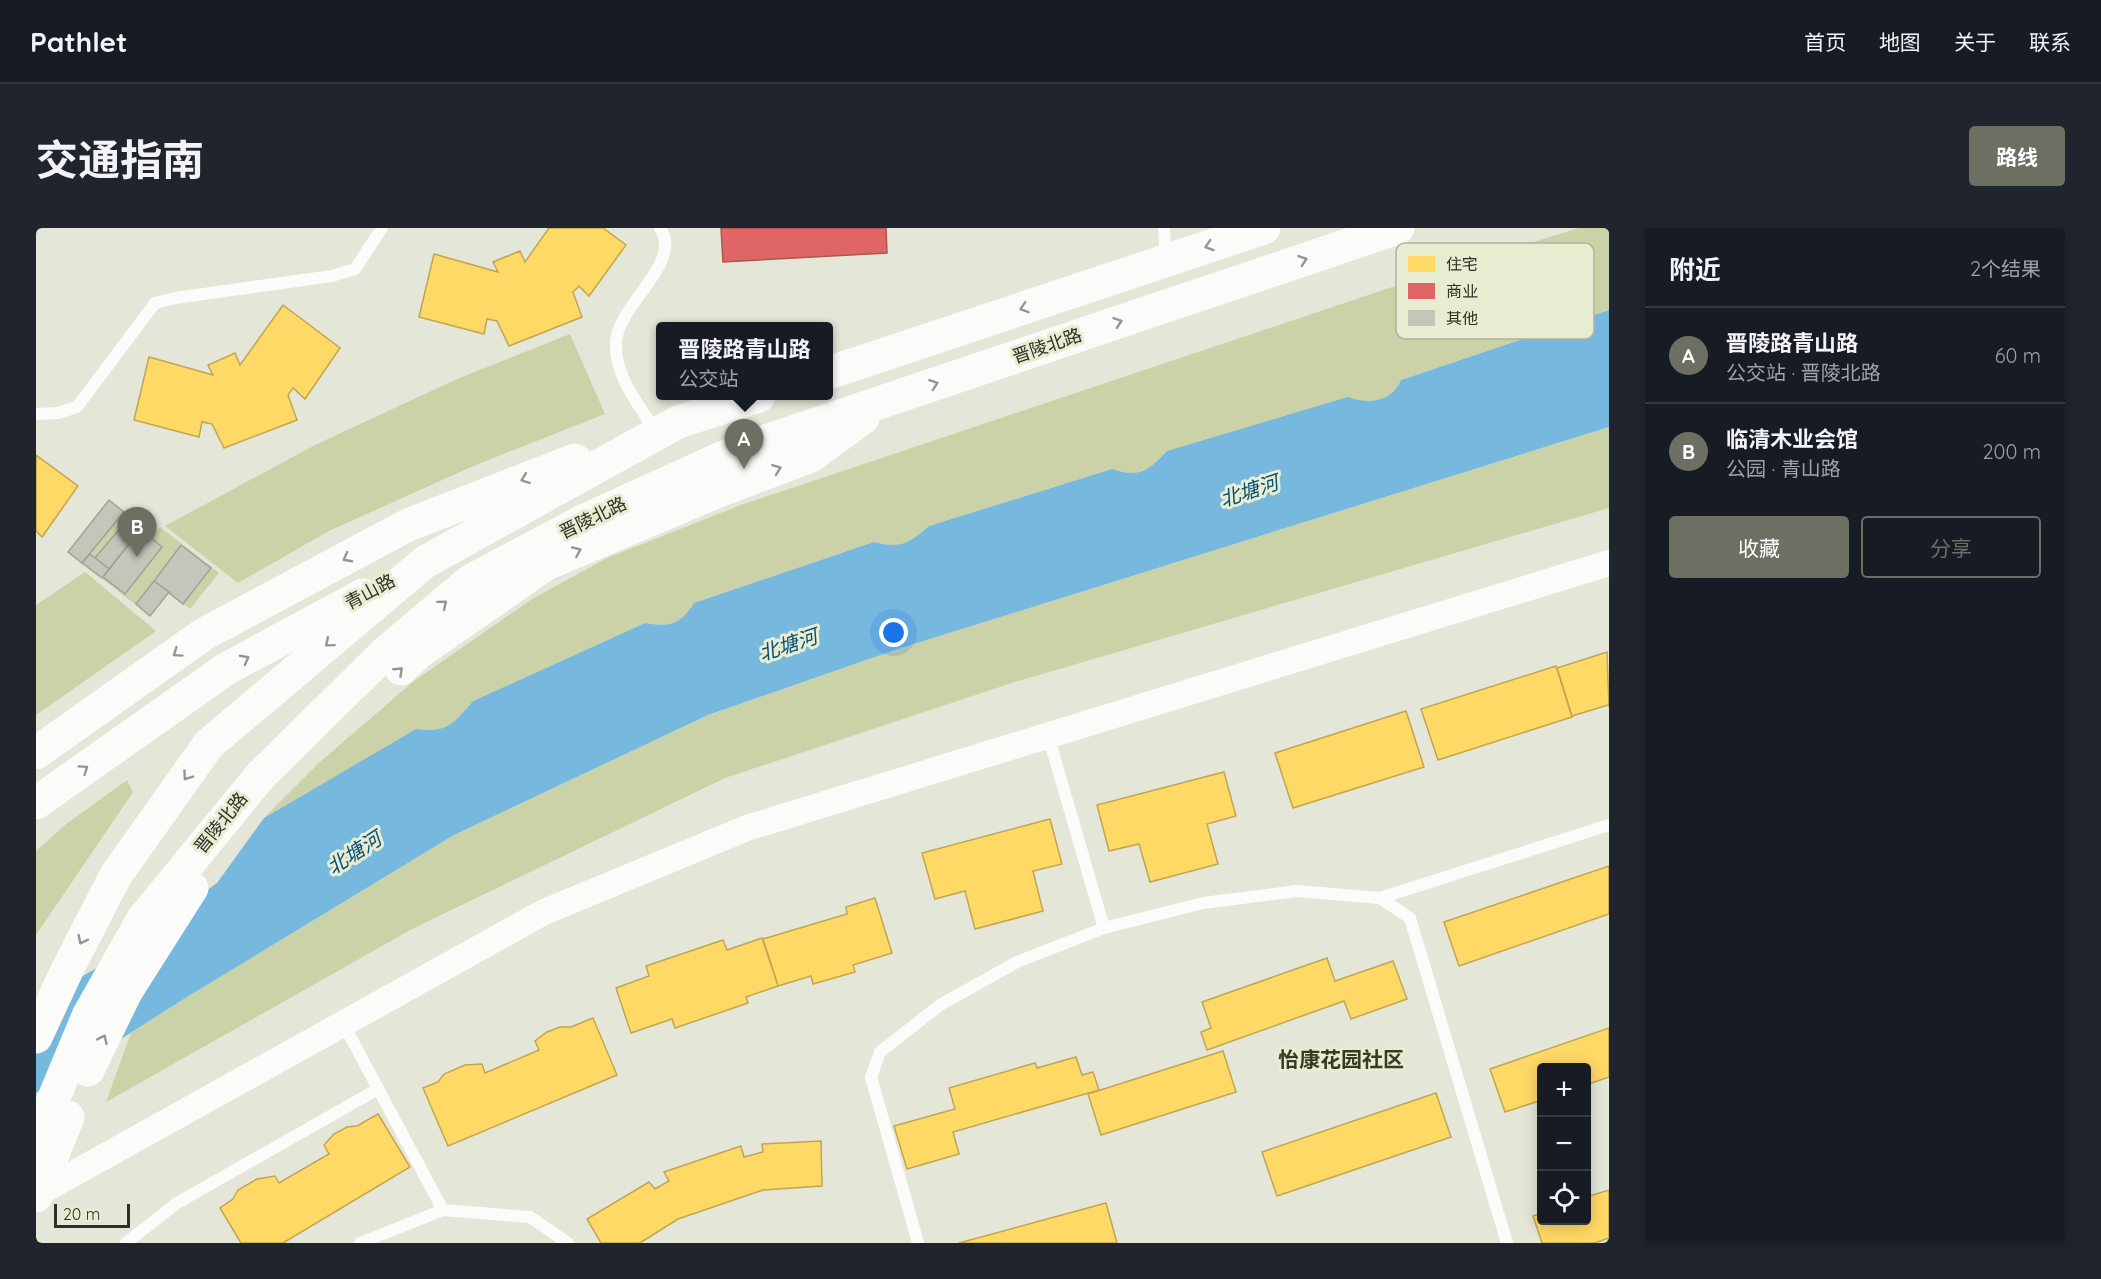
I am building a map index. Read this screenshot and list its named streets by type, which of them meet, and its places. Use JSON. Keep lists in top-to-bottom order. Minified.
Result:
{"streets":{"main road":["晋陵北路","青山路"]},"crossings":[["晋陵北路","青山路"]],"districts":["怡康花园社区"],"water":["北塘河"],"legend":["住宅","商业","其他"],"scale_bar":"20 m","page":{"header":"Pathlet","nav":["首页","地图","关于","联系"],"title":"交通指南","buttons":["路线",["收藏","分享"]],"heading":["附近","2个结果"],"list":[{"mark":"A","name":"晋陵路青山路","note":"公交站 · 晋陵北路","value":"60 m"},{"mark":"B","name":"临清木业会馆","note":"公园 · 青山路","value":"200 m"}],"popup":["晋陵路青山路","公交站"],"pins":["A","B"],"map_buttons":["+","−"],"scale":"20 m"}}
